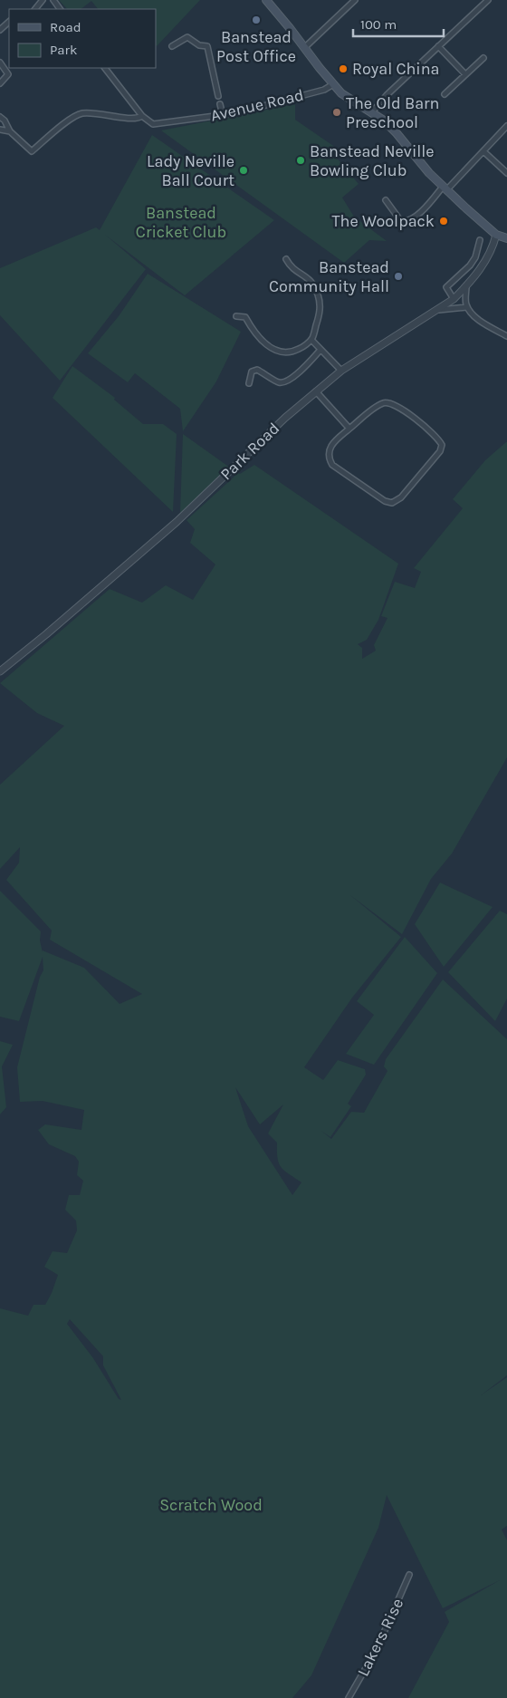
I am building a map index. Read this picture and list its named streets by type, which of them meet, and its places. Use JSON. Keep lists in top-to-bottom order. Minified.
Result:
{"streets":{"street":["Avenue Road","Park Road","Lakers Rise"]},"parks":["Banstead Cricket Club","Scratch Wood"],"places":["Banstead Post Office","Royal China","The Old Barn Preschool","Banstead Neville Bowling Club","Lady Neville Ball Court","The Woolpack","Banstead Community Hall"],"legend":["Road","Park"],"scale_bar":"100 m"}
